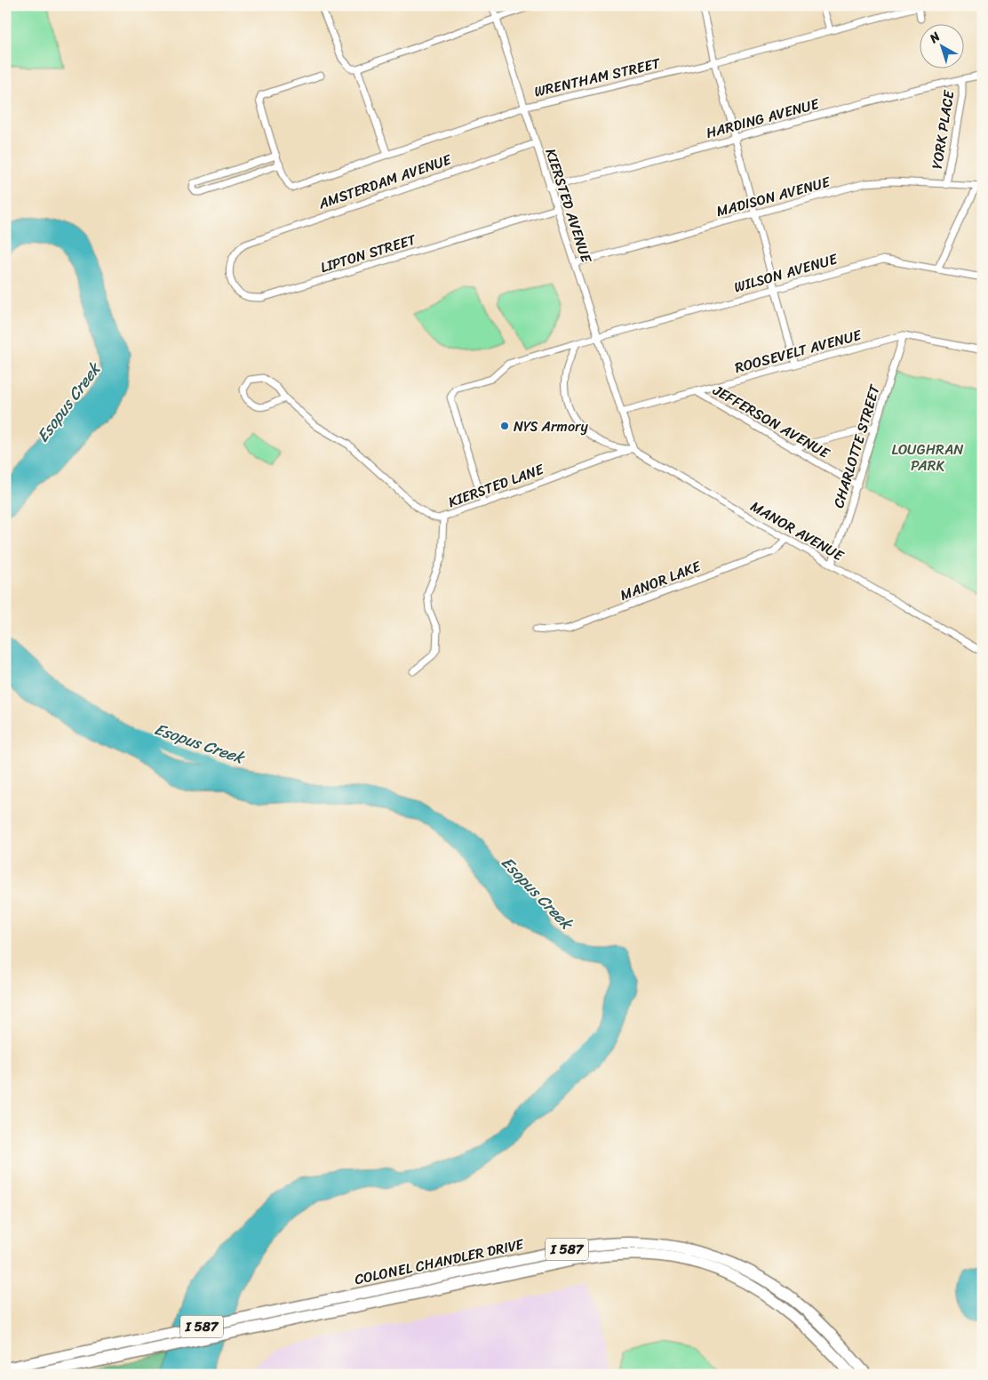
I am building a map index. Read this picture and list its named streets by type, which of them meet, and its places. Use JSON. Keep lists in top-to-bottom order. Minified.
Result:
{"streets":{"highway":["I 587","COLONEL CHANDLER DRIVE"],"street":["WRENTHAM STREET","HARDING AVENUE","YORK PLACE","AMSTERDAM AVENUE","MADISON AVENUE","KIERSTED AVENUE","LIPTON STREET","WILSON AVENUE","ROOSEVELT AVENUE","JEFFERSON AVENUE","CHARLOTTE STREET","KIERSTED LANE","MANOR AVENUE","MANOR LAKE"]},"crossings":[["WRENTHAM STREET","KIERSTED AVENUE"],["HARDING AVENUE","YORK PLACE"],["HARDING AVENUE","KIERSTED AVENUE"],["YORK PLACE","MADISON AVENUE"],["AMSTERDAM AVENUE","KIERSTED AVENUE"],["AMSTERDAM AVENUE","LIPTON STREET"],["MADISON AVENUE","KIERSTED AVENUE"],["KIERSTED AVENUE","LIPTON STREET"],["KIERSTED AVENUE","WILSON AVENUE"],["KIERSTED AVENUE","ROOSEVELT AVENUE"],["WILSON AVENUE","KIERSTED LANE"],["ROOSEVELT AVENUE","JEFFERSON AVENUE"],["ROOSEVELT AVENUE","CHARLOTTE STREET"],["JEFFERSON AVENUE","CHARLOTTE STREET"],["CHARLOTTE STREET","MANOR AVENUE"],["KIERSTED LANE","MANOR AVENUE"],["MANOR AVENUE","MANOR LAKE"]],"water":["Esopus Creek"],"parks":["LOUGHRAN PARK"],"places":["NYS Armory"],"north":"top left"}
